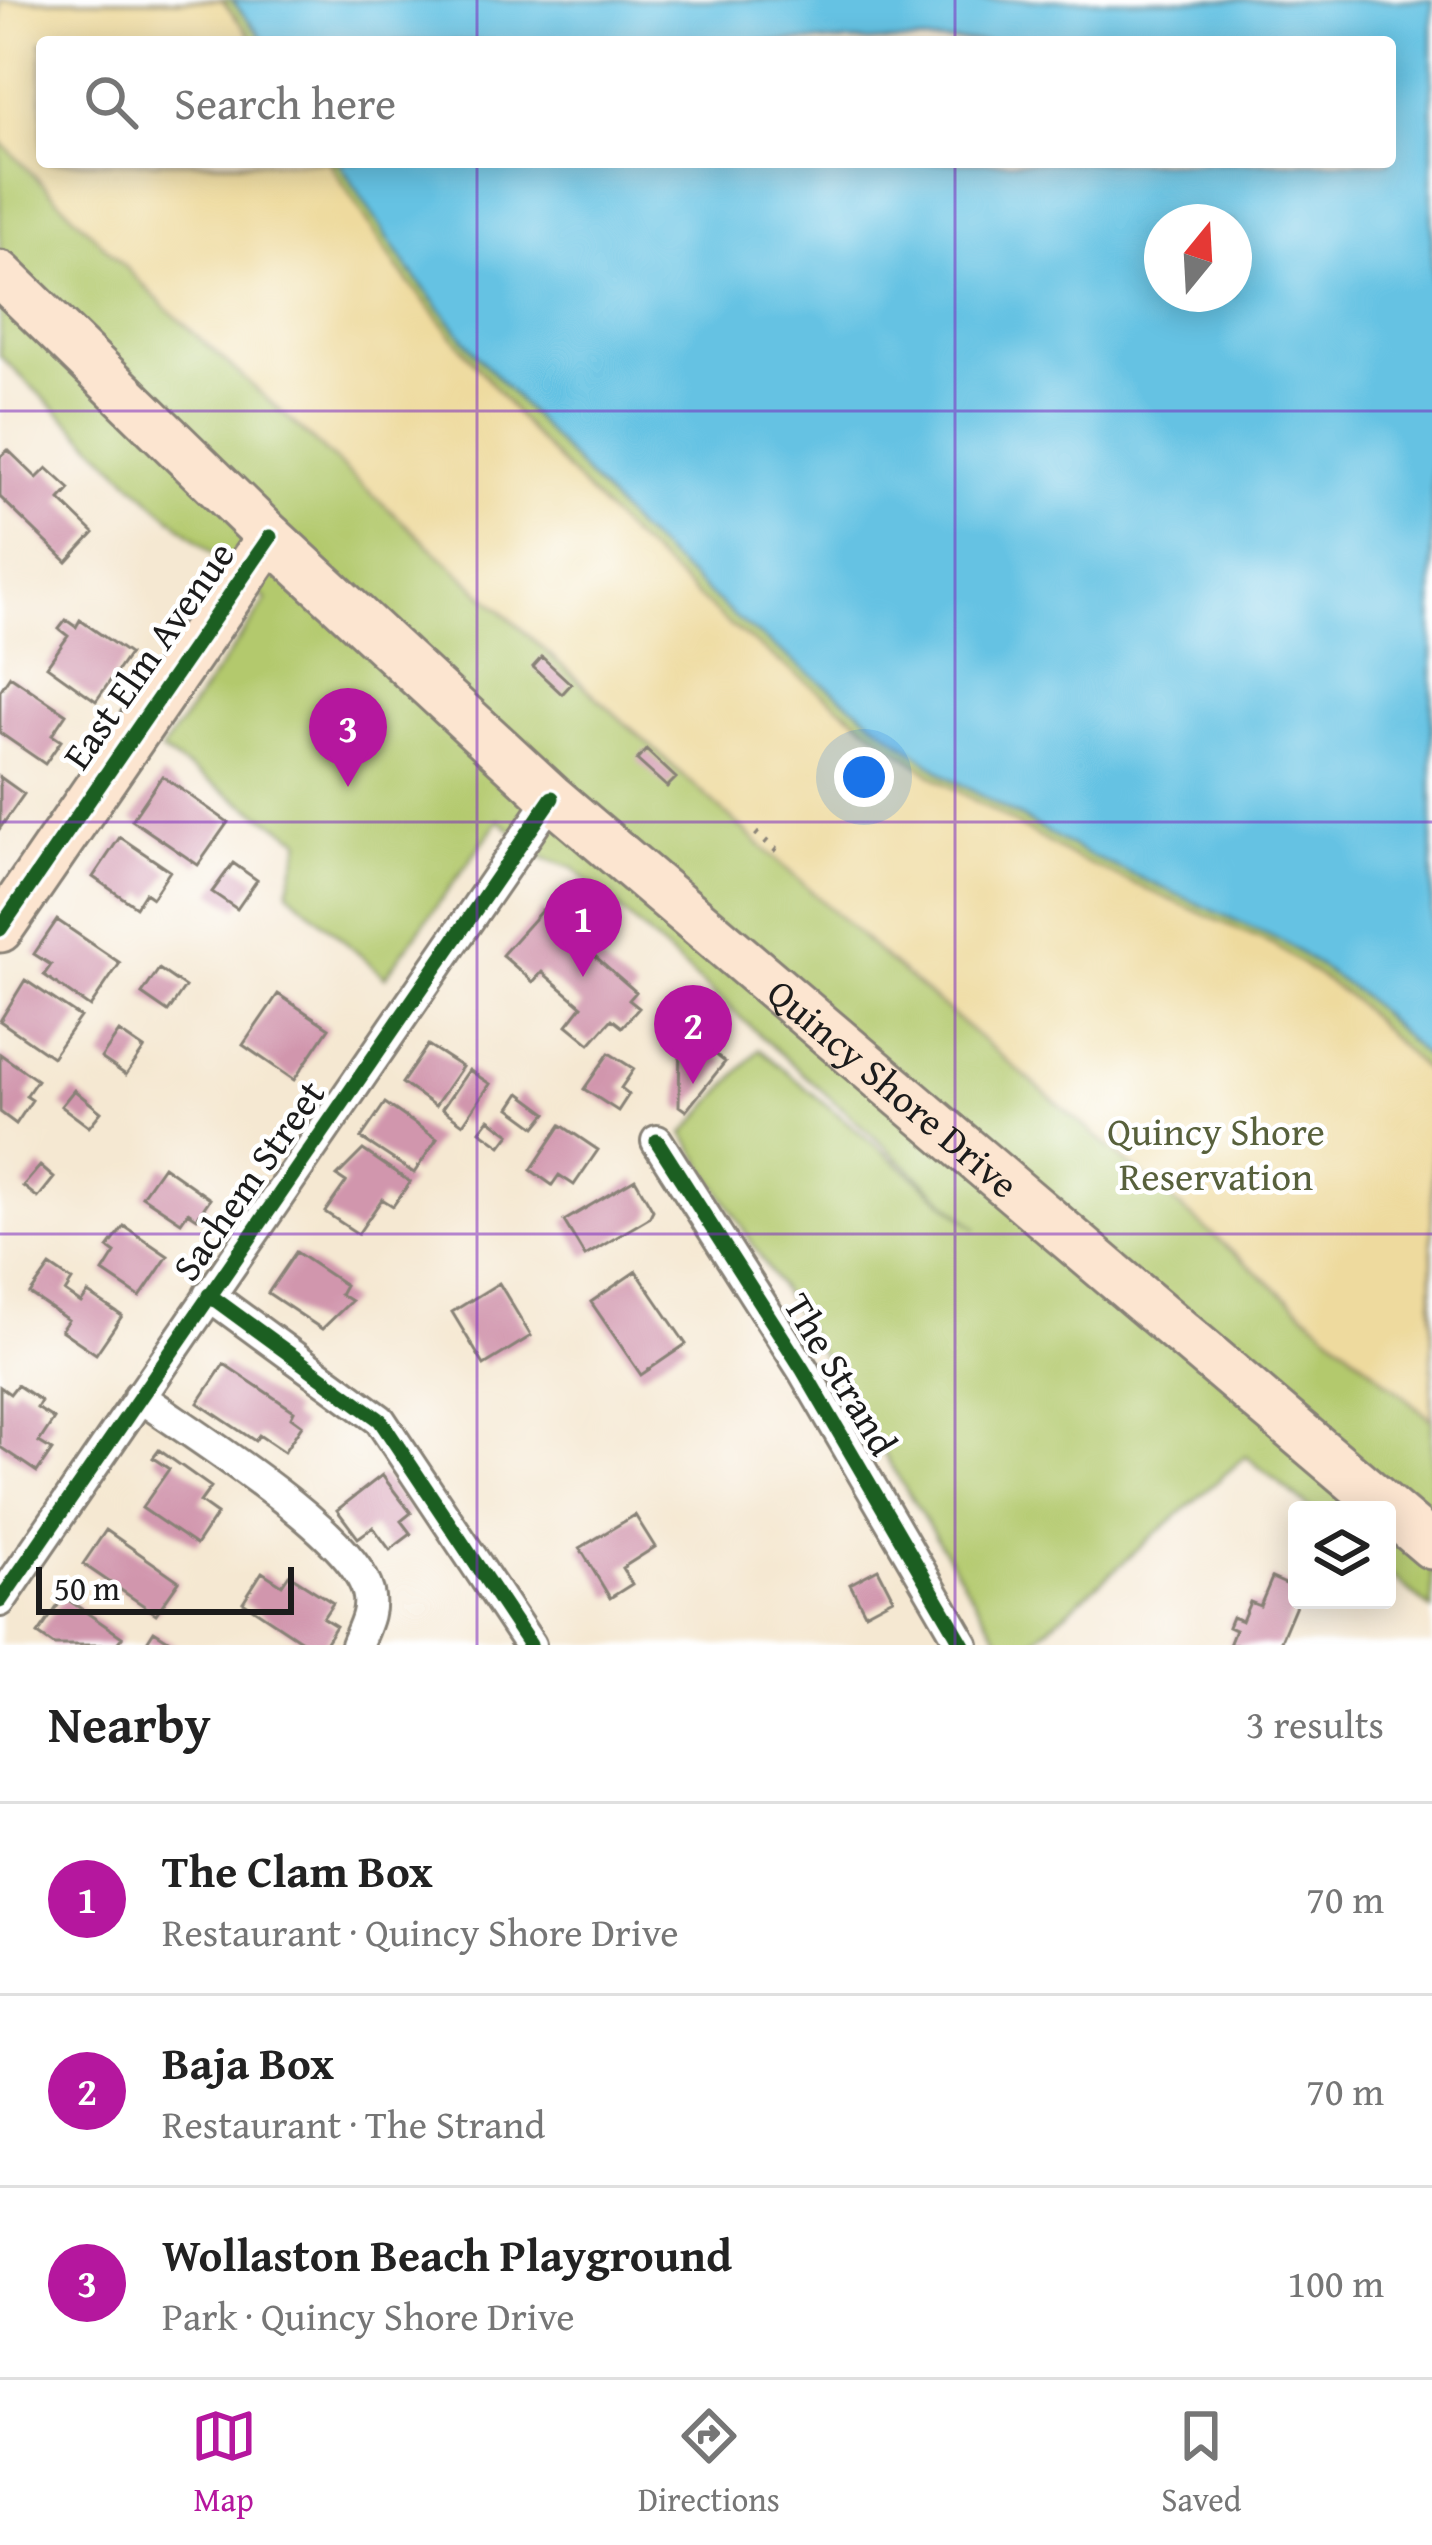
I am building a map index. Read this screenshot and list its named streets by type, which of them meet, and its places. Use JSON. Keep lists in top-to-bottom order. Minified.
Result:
{"streets":{"main road":["East Elm Avenue","Quincy Shore Drive"],"street":["Sachem Street","The Strand"]},"crossings":[["East Elm Avenue","Quincy Shore Drive"],["Quincy Shore Drive","Sachem Street"]],"parks":["Quincy Shore Reservation"],"scale_bar":"50 m","north":"top","page":{"search":"Search here","pins":["3","1","2"],"scale":"50 m","heading":["Nearby","3 results"],"list":[{"mark":"1","name":"The Clam Box","note":"Restaurant · Quincy Shore Drive","value":"70 m"},{"mark":"2","name":"Baja Box","note":"Restaurant · The Strand","value":"70 m"},{"mark":"3","name":"Wollaston Beach Playground","note":"Park · Quincy Shore Drive","value":"100 m"}],"nav":["Map","Directions","Saved"]}}
